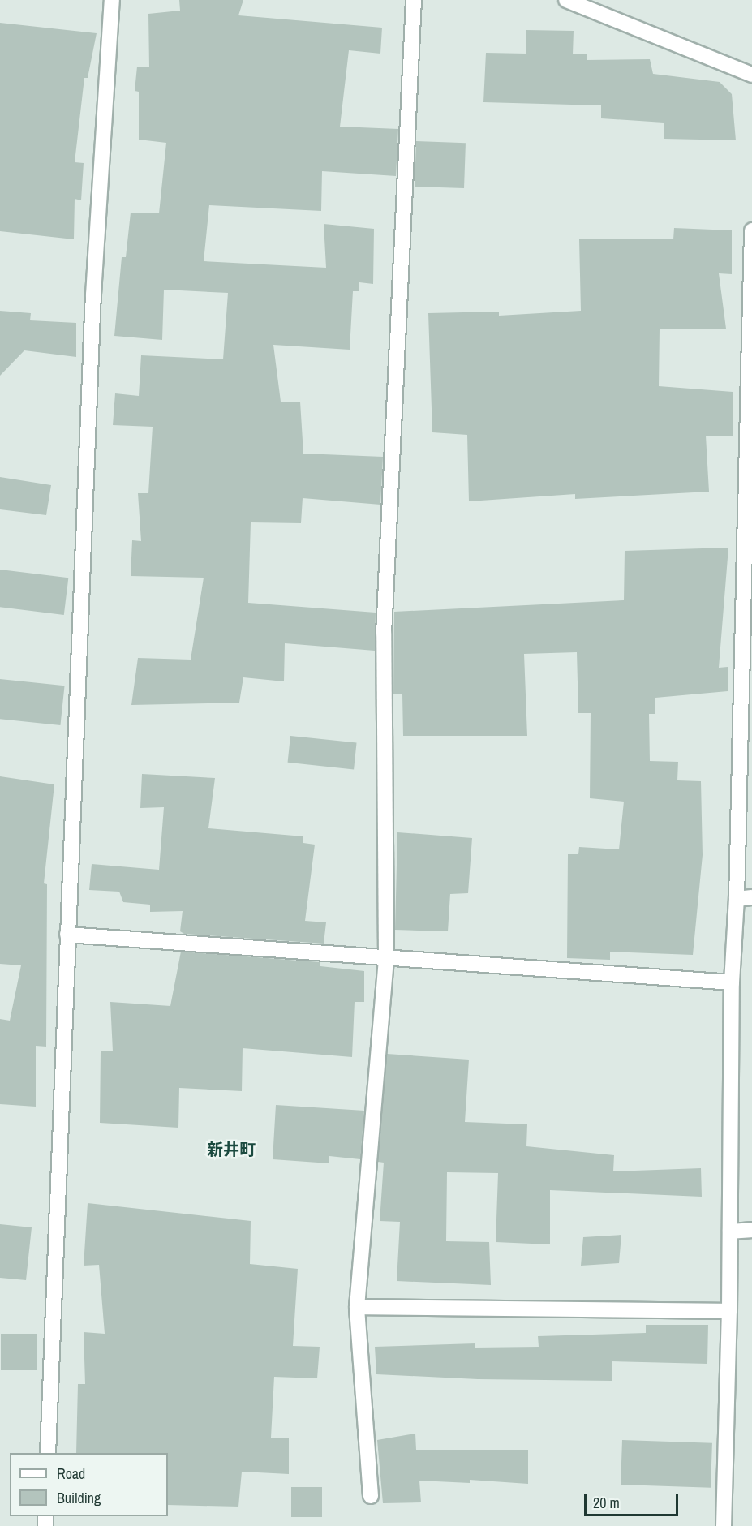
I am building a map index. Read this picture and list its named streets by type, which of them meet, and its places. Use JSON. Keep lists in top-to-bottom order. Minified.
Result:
{"districts":["新井町"],"legend":["Road","Building"],"scale_bar":"20 m"}
